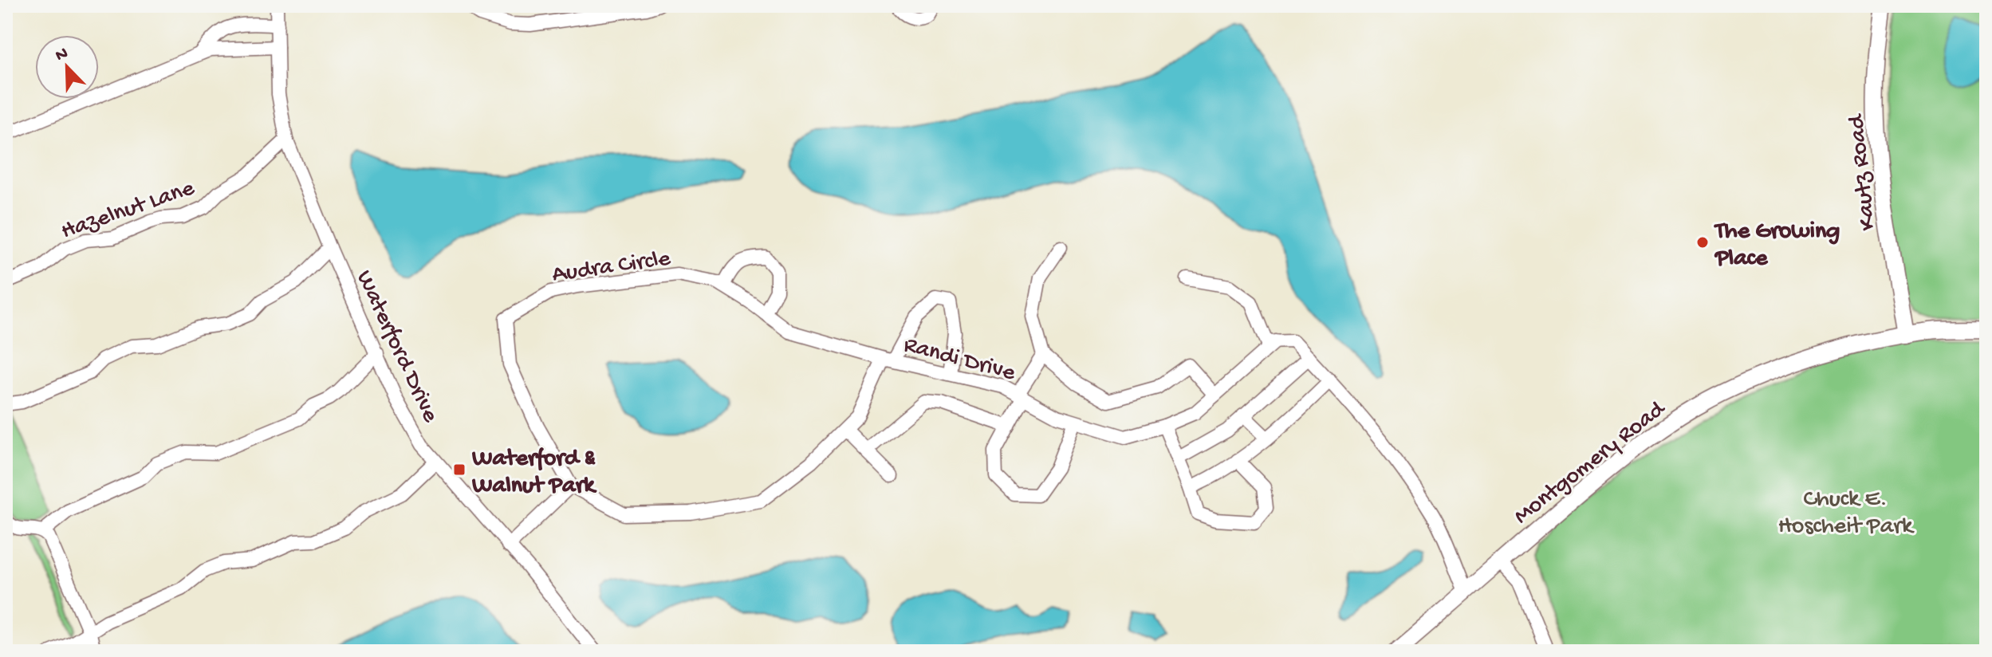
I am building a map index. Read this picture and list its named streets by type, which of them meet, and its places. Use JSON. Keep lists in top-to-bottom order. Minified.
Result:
{"streets":{"street":["Kautz Road","Hazelnut Lane","Audra Circle","Waterford Drive","Randi Drive","Montgomery Road"]},"crossings":[["Kautz Road","Montgomery Road"],["Hazelnut Lane","Waterford Drive"],["Audra Circle","Randi Drive"]],"parks":["Chuck E. Hoscheit Park"],"places":{"other":["The Growing Place"],"transit":["Waterford & Walnut Park"]},"north":"top left"}
